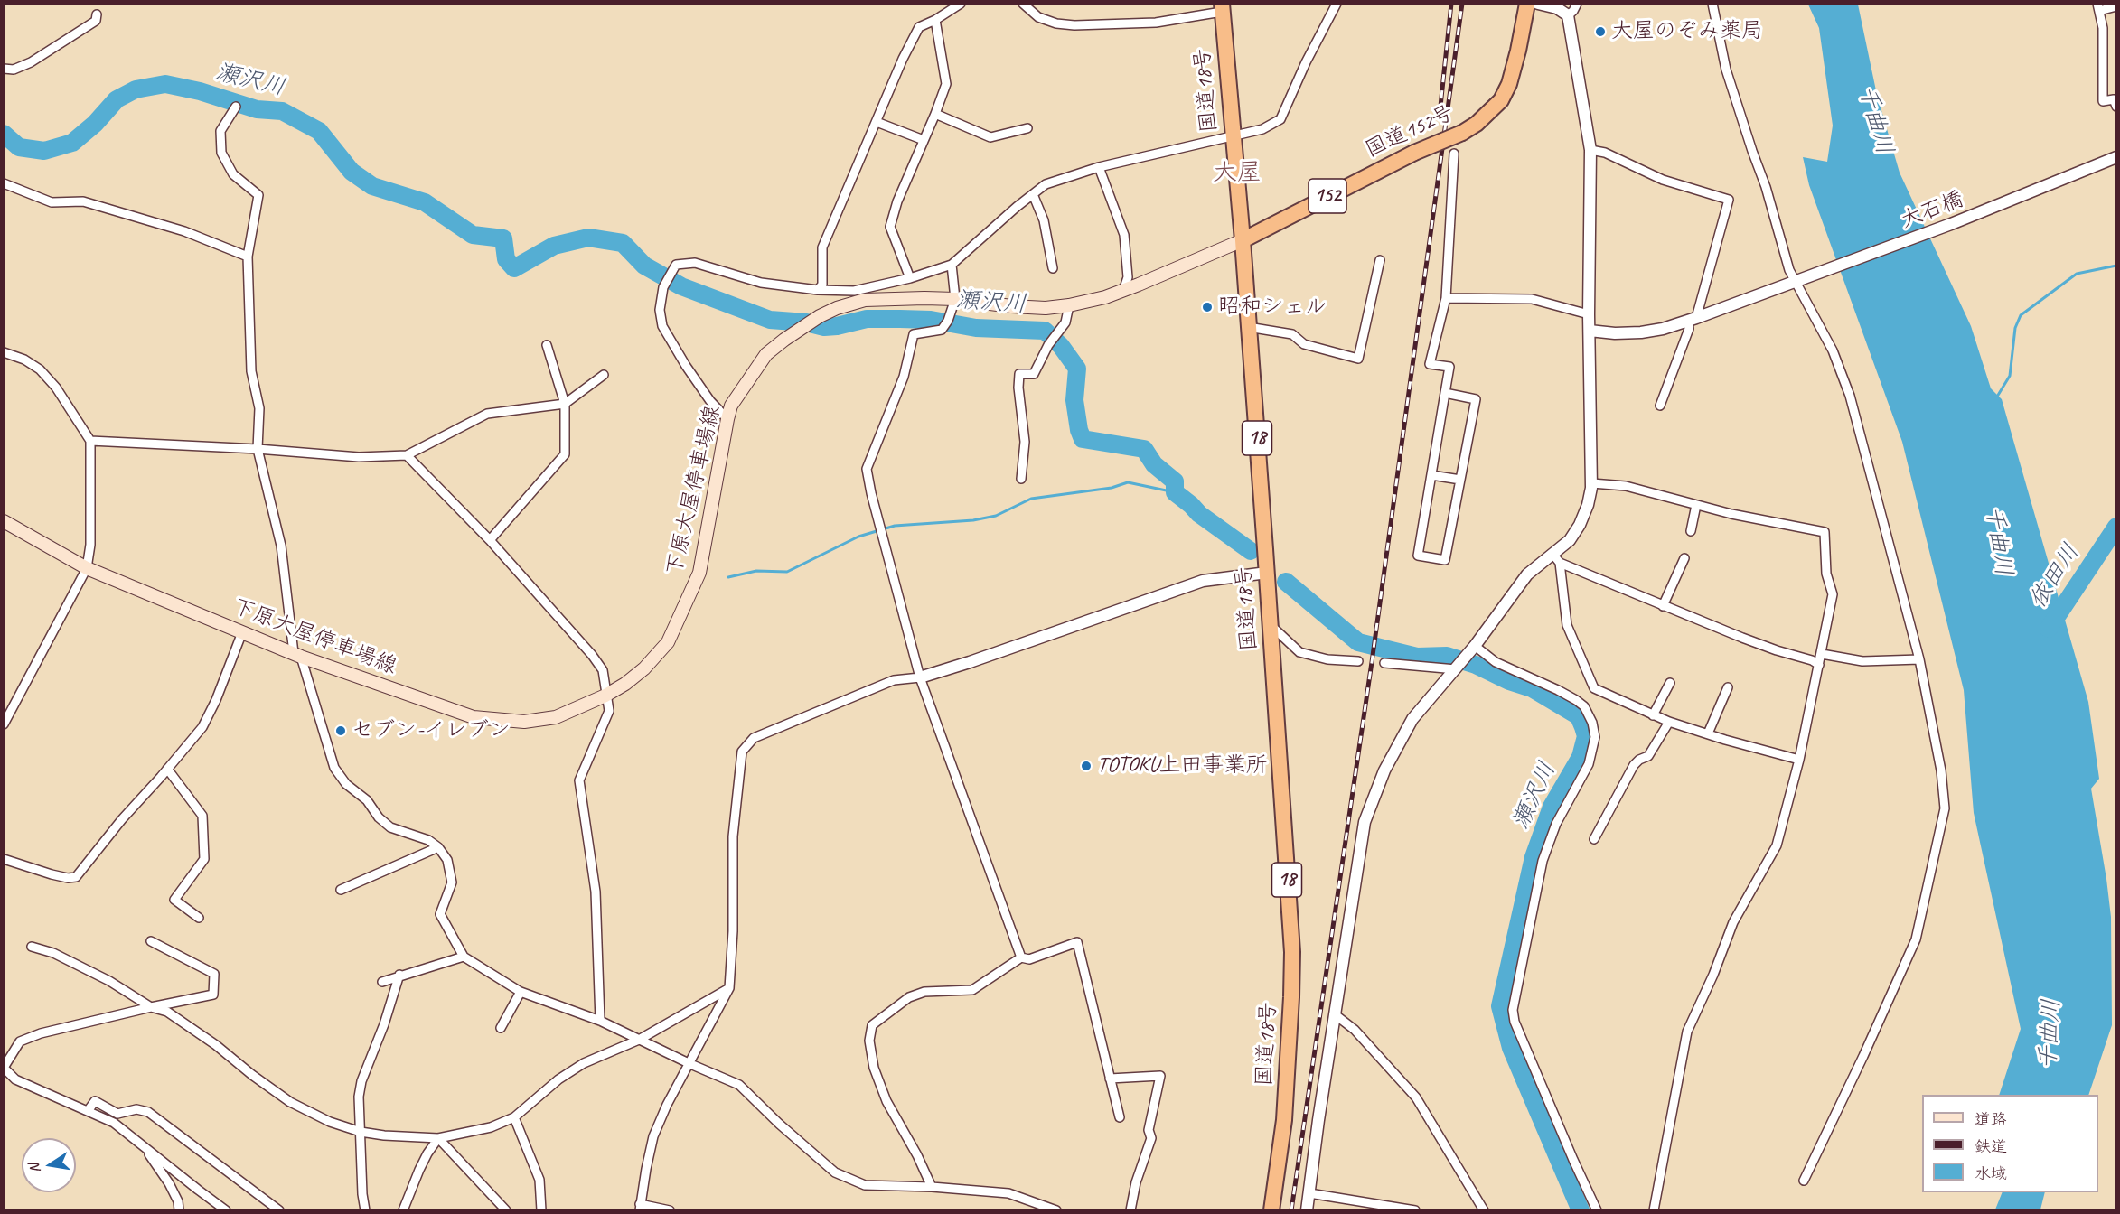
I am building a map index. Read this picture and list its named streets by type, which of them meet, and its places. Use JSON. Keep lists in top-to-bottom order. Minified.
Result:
{"streets":{"highway":["国道18号","国道152号","152","18"],"main road":["下原大屋停車場線"],"street":["大石橋"]},"crossings":[["国道18号","国道152号"],["国道18号","下原大屋停車場線"],["国道152号","下原大屋停車場線"]],"districts":["大屋"],"water":["瀬沢川","千曲川","依田川"],"places":["大屋のぞみ薬局","昭和シェル","セブン-イレブン","TOTOKU上田事業所"],"legend":["道路","鉄道","水域"],"north":"left"}
